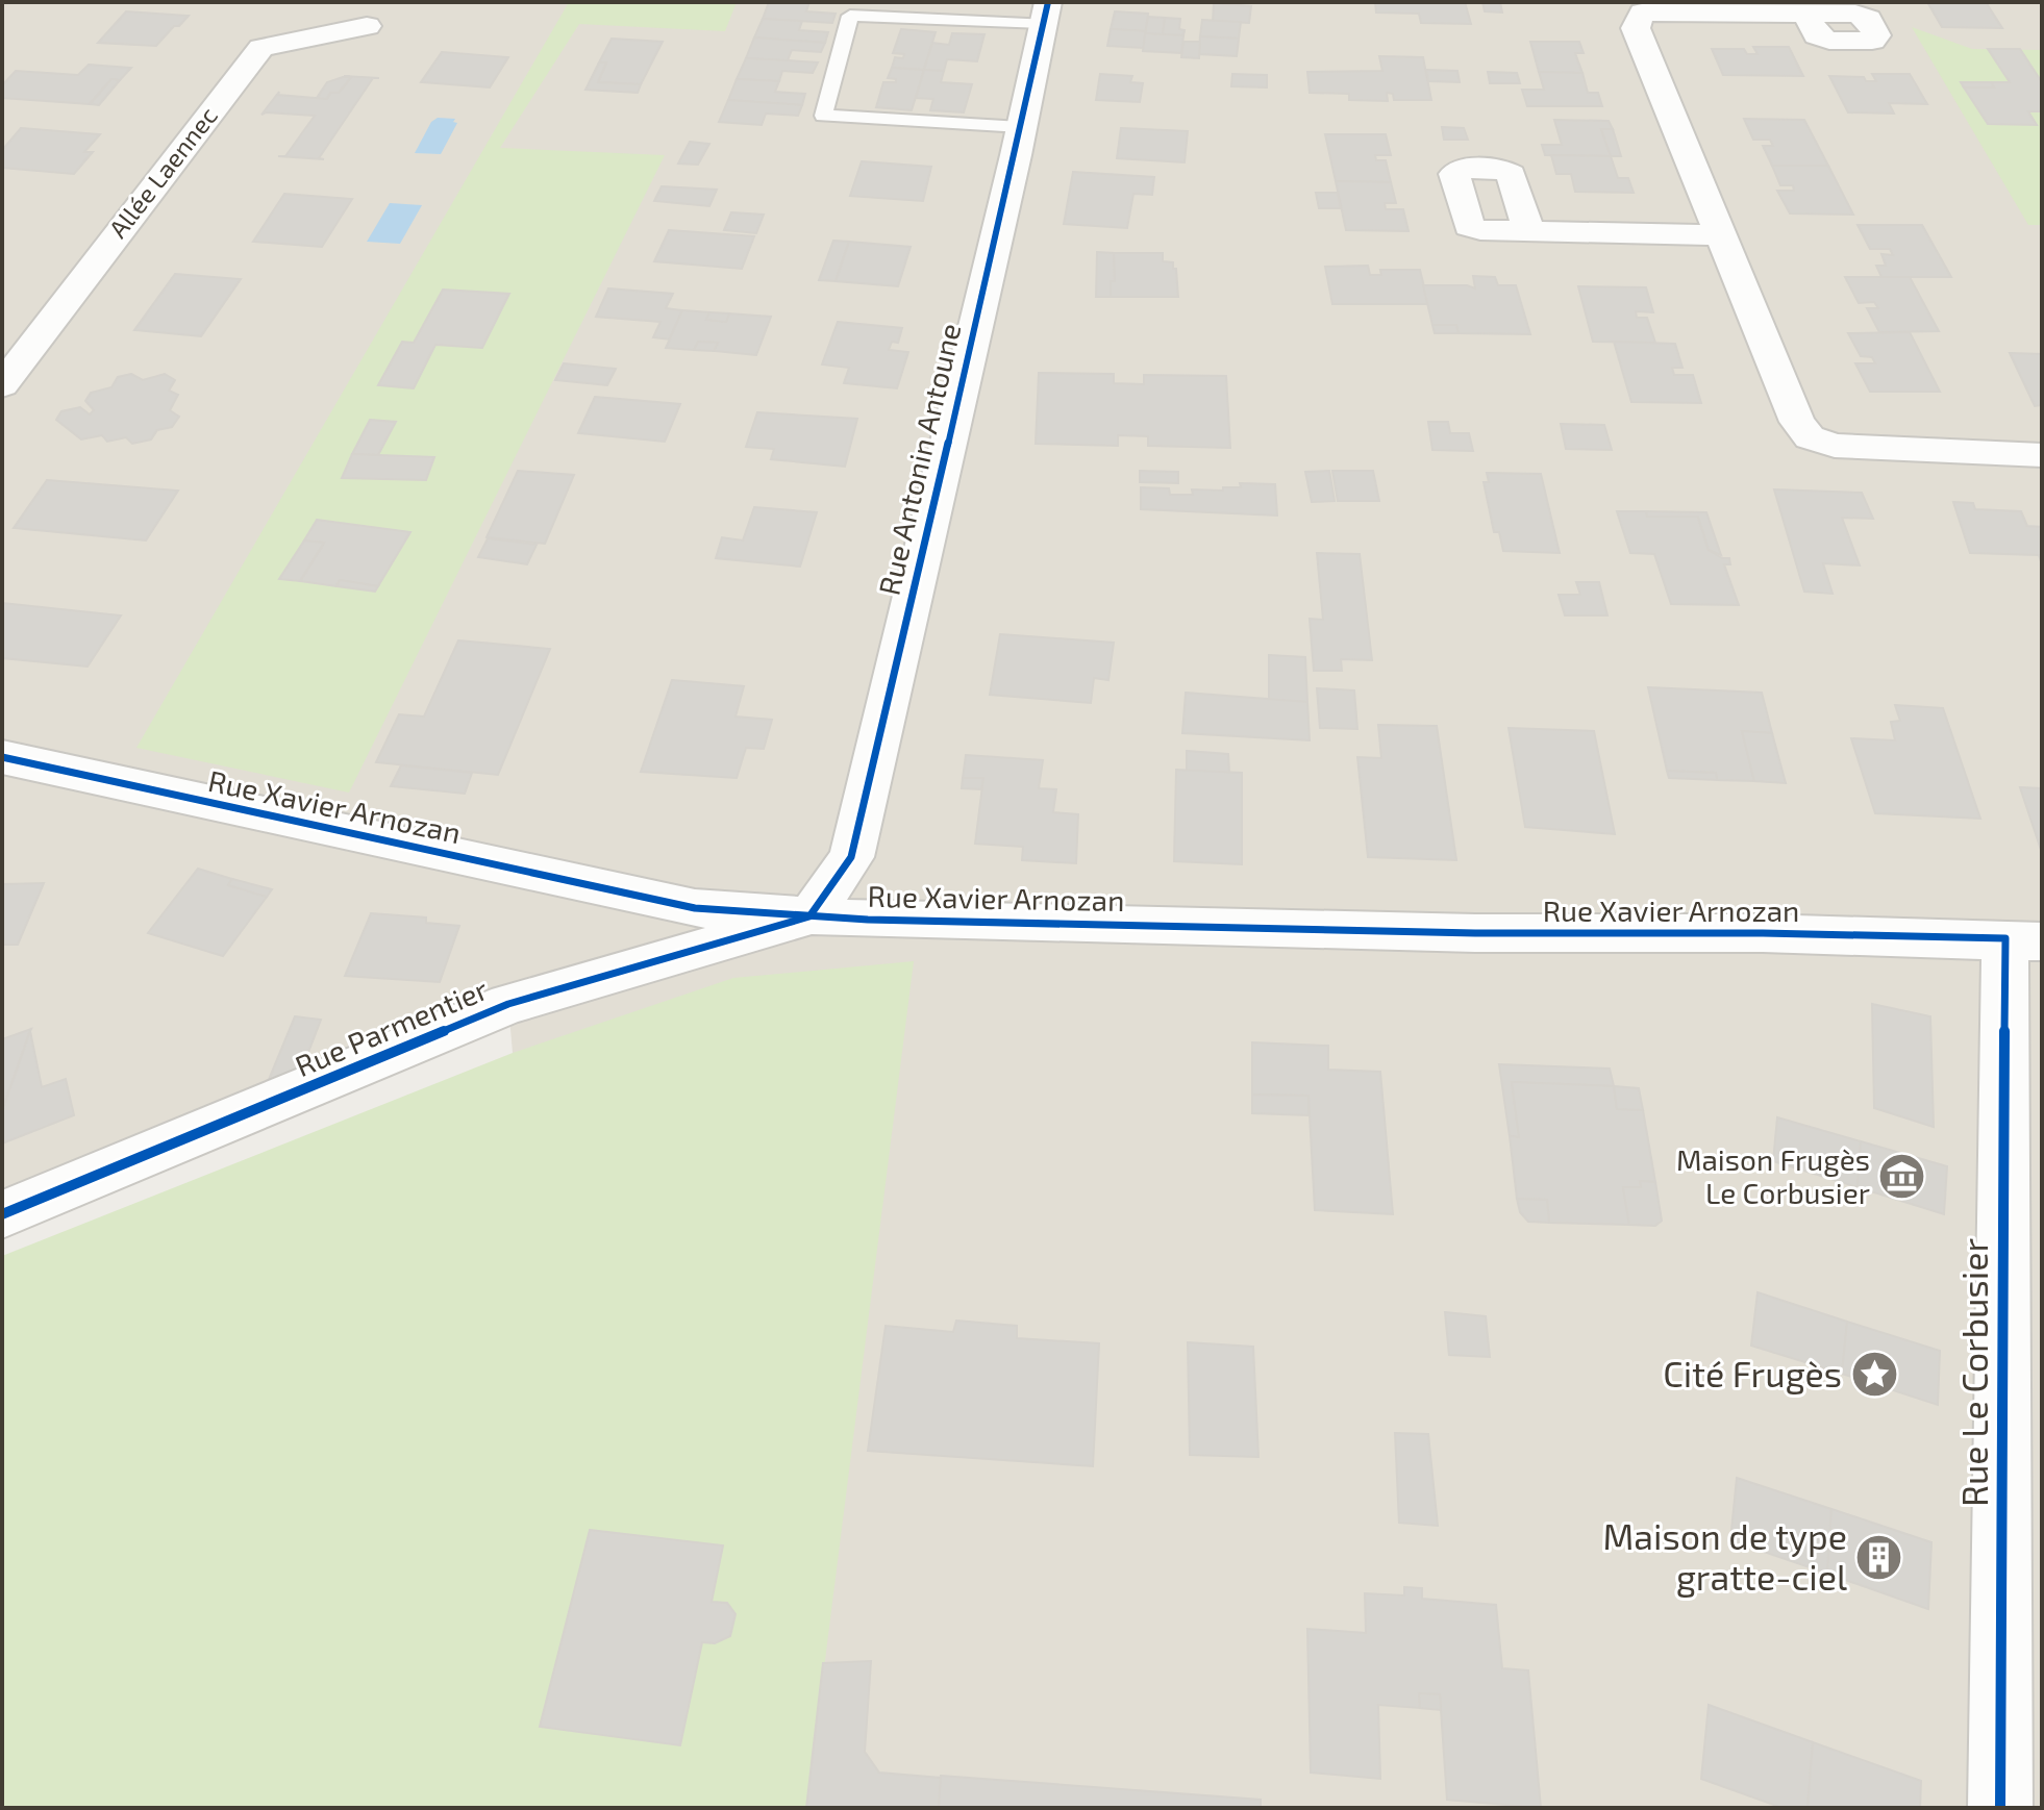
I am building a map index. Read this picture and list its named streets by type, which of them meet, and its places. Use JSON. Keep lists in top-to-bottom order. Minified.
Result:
{"streets":{"street":["Allée Laennec","Rue Antonin Antoune","Rue Xavier Arnozan","Rue Parmentier","Rue Le Corbusier"]},"crossings":[["Rue Antonin Antoune","Rue Xavier Arnozan"],["Rue Antonin Antoune","Rue Parmentier"],["Rue Xavier Arnozan","Rue Parmentier"],["Rue Xavier Arnozan","Rue Le Corbusier"]],"places":{"museum":["Maison Frugès Le Corbusier"],"place":["Cité Frugès"],"building":["Maison de type gratte-ciel"]}}
